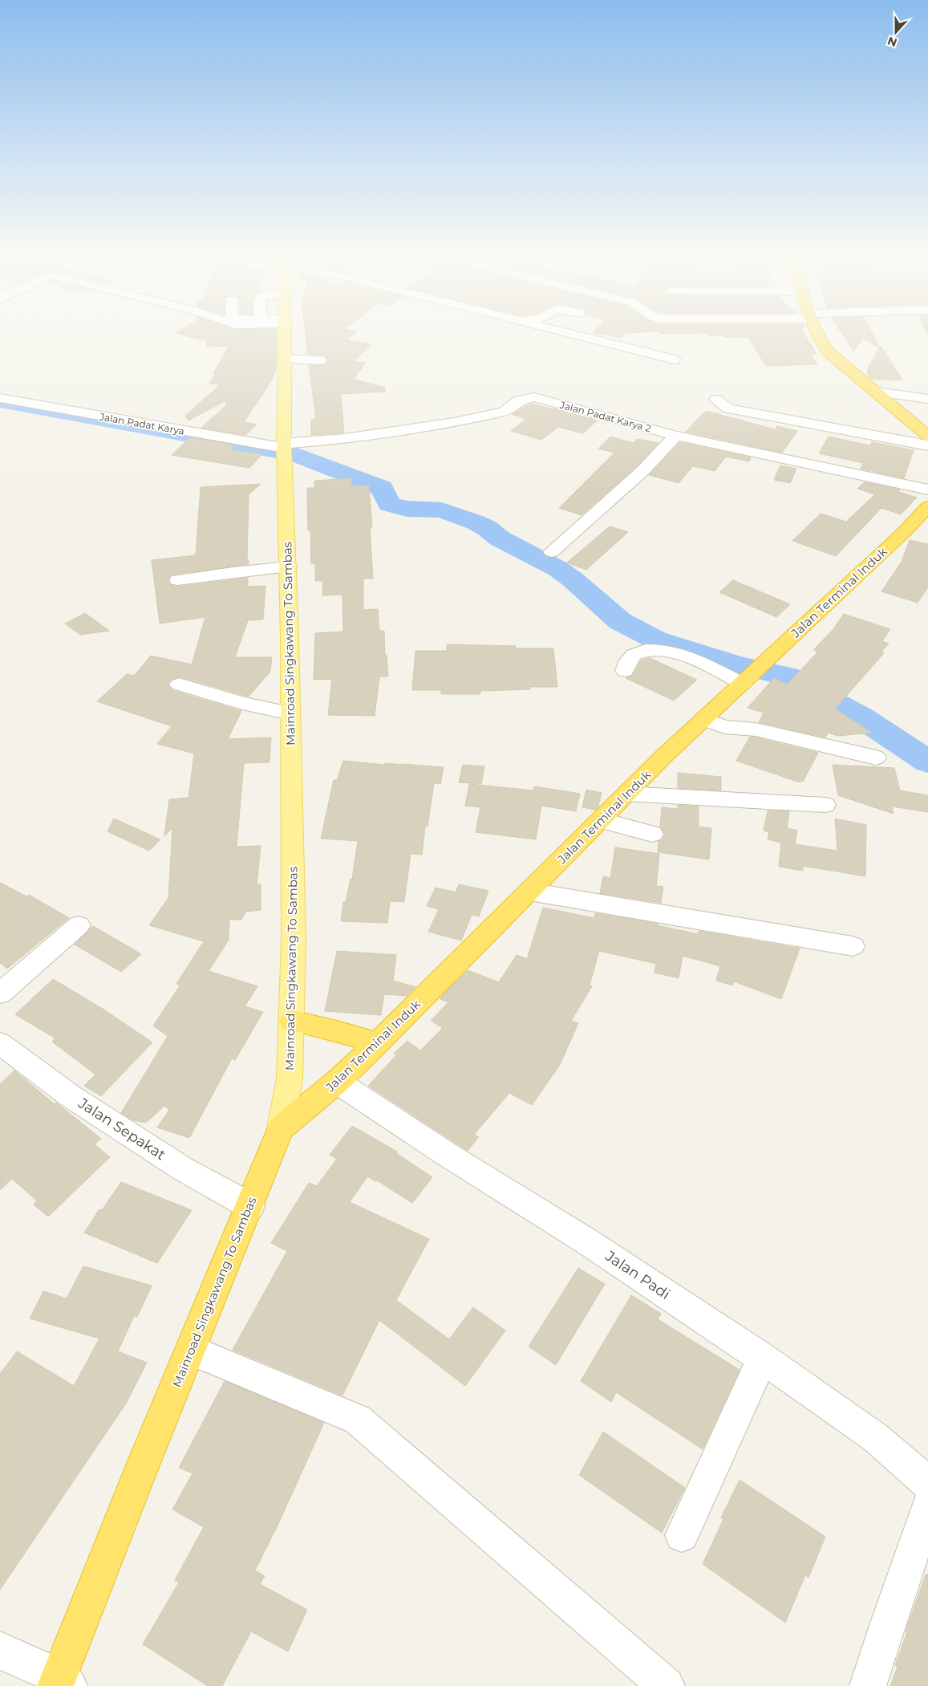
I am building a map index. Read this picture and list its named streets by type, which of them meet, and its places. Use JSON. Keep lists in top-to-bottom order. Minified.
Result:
{"streets":{"highway":["Jalan Terminal Induk","Mainroad Singkawang To Sambas"],"street":["Jalan Padat Karya 2","Jalan Padat Karya","Jalan Sepakat","Jalan Padi"]},"crossings":[["Jalan Padat Karya 2","Jalan Padat Karya"],["Jalan Padat Karya 2","Mainroad Singkawang To Sambas"],["Jalan Padat Karya","Mainroad Singkawang To Sambas"],["Jalan Terminal Induk","Mainroad Singkawang To Sambas"],["Jalan Terminal Induk","Jalan Padi"],["Mainroad Singkawang To Sambas","Jalan Sepakat"]],"north":"bottom"}
